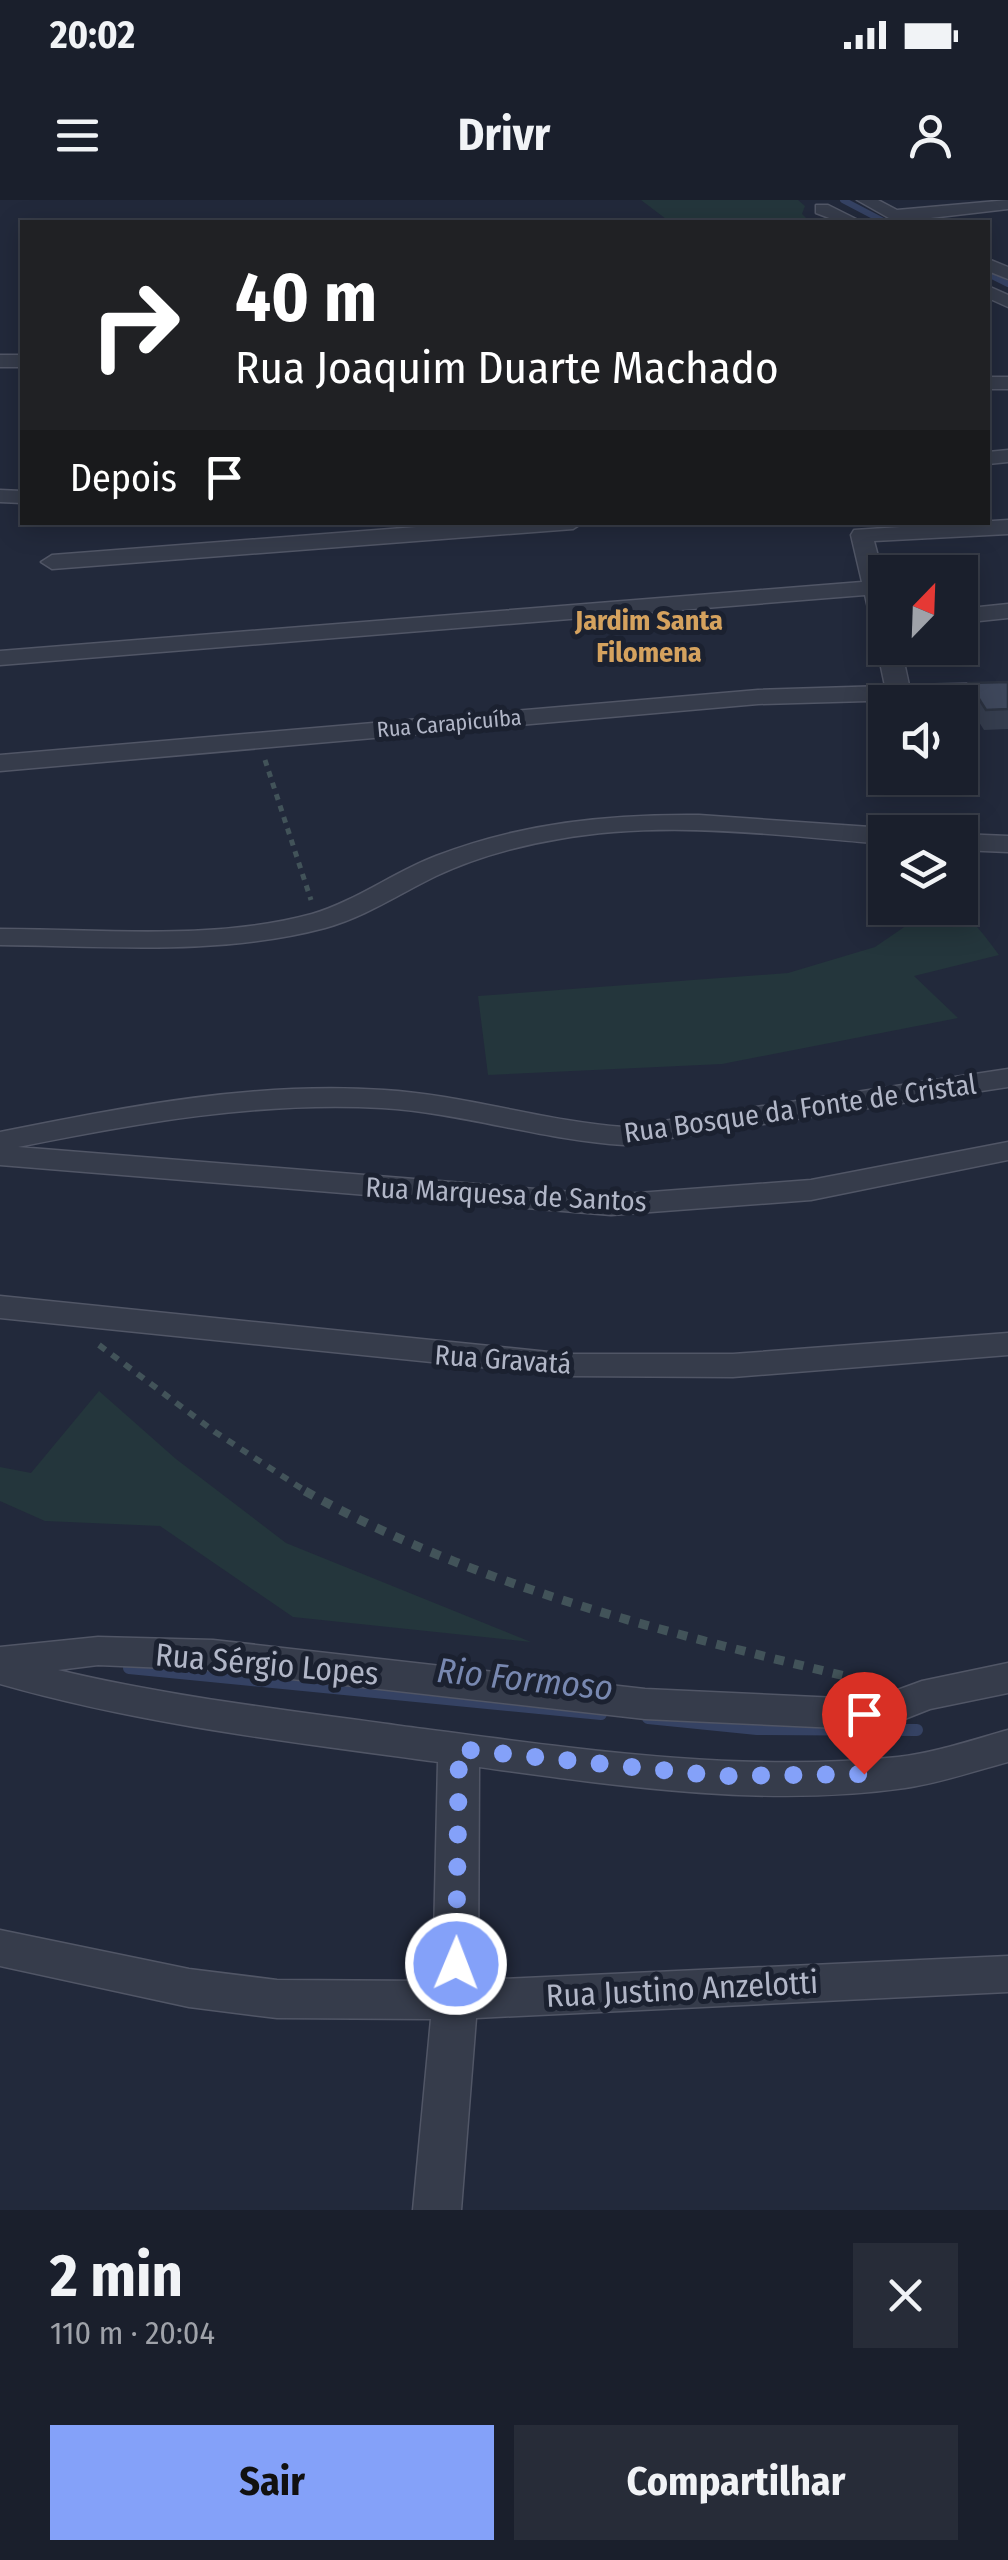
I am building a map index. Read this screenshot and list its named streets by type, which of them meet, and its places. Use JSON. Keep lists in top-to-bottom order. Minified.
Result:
{"streets":{"street":["Rua Carapicuíba","Rua Bosque da Fonte de Cristal","Rua Marquesa de Santos","Rua Gravatá","Rua Sérgio Lopes","Rua Justino Anzelotti"]},"districts":["Jardim Santa Filomena"],"water":["Rio Formoso"],"north":"top right","page":{"status":"20:02","header":"Drivr","turn":["40 m","Rua Joaquim Duarte Machado"],"then":"Depois","heading":["2 min","110 m · 20:04"],"buttons":["Sair","Compartilhar"]}}
